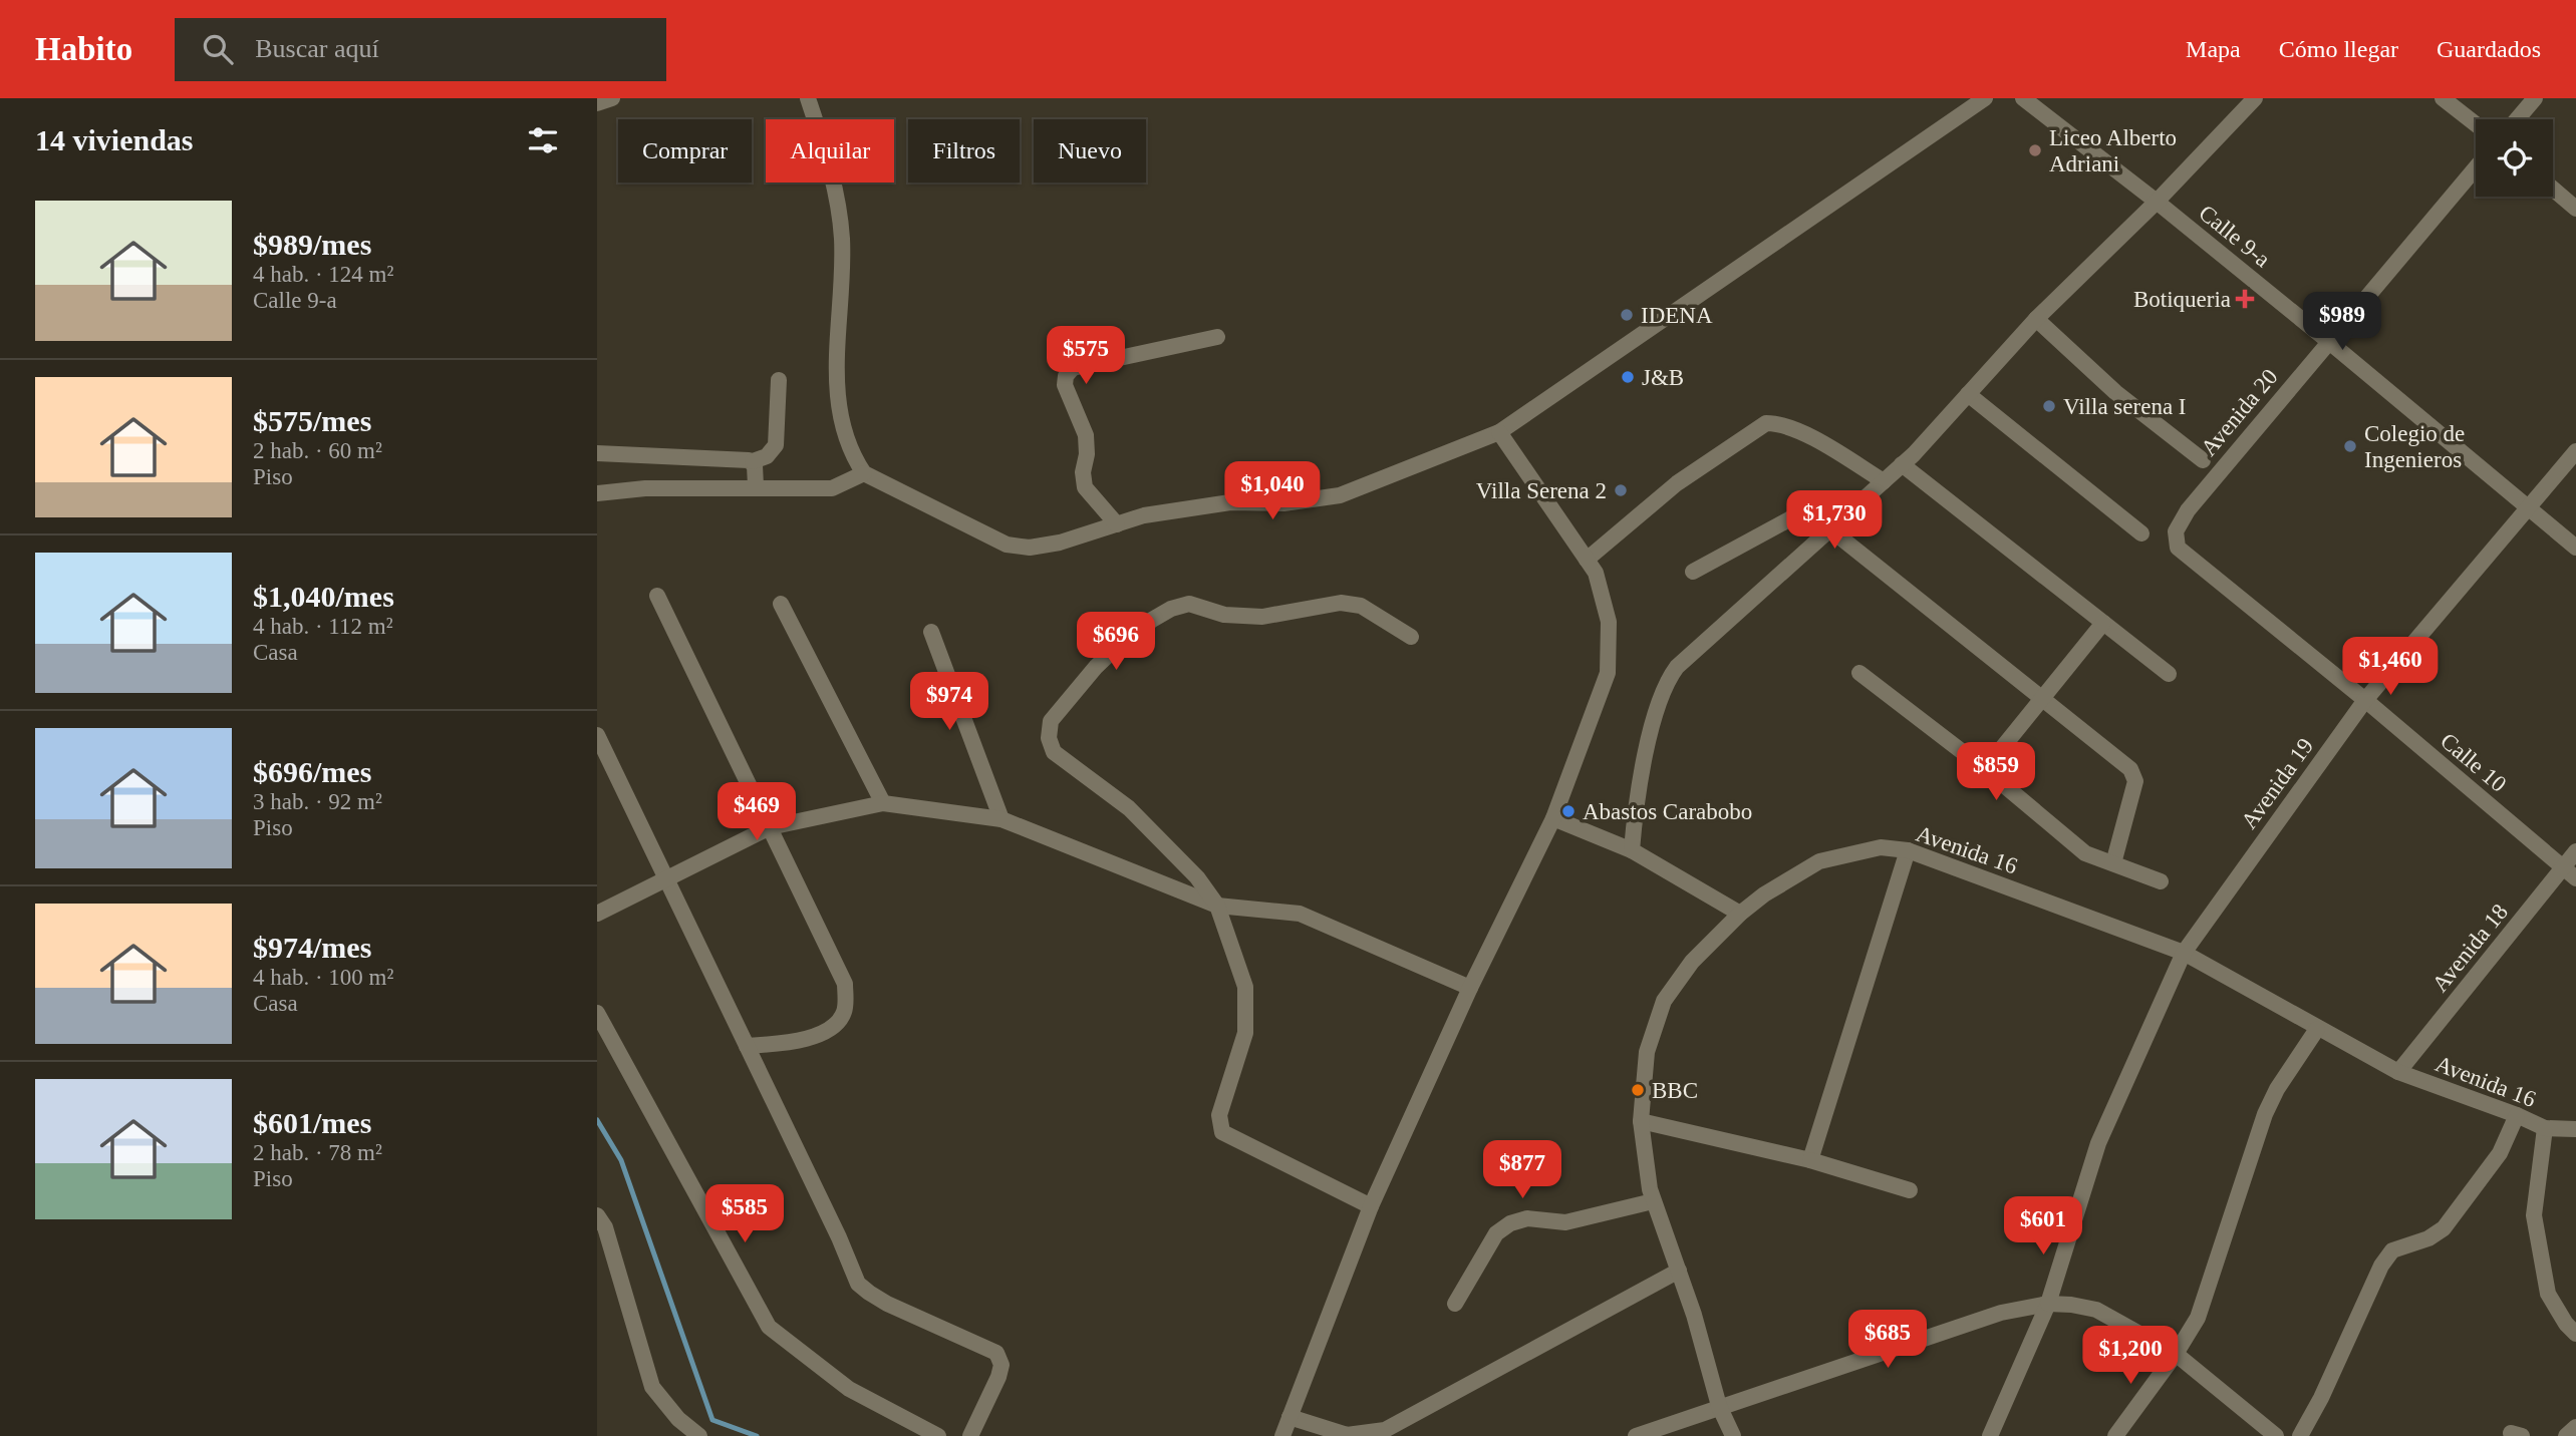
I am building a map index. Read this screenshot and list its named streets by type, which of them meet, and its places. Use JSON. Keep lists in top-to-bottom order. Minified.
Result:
{"streets":{"street":["Calle 9-a","Avenida 20","Calle 10","Avenida 19","Avenida 16","Avenida 18"]},"crossings":[["Calle 9-a","Avenida 20"],["Calle 9-a","Avenida 19"],["Avenida 20","Calle 10"],["Calle 10","Avenida 19"],["Calle 10","Avenida 18"],["Avenida 19","Avenida 16"],["Avenida 16","Avenida 18"]],"places":{"other":["Liceo Alberto Adriani","IDENA","J&B","Villa serena I","Colegio de Ingenieros","Villa Serena 2","Abastos Carabobo","BBC"],"health":["Botiqueria"]},"page":{"header":"Habito","search":"Buscar aquí","nav":["Mapa","Cómo llegar","Guardados"],"heading":"14 viviendas","chip":["Comprar","Alquilar","Filtros","Nuevo"],"list":[{"name":"$989/mes","note":"4 hab. · 124 m² · Calle 9-a"},{"name":"$575/mes","note":"2 hab. · 60 m² · Piso"},{"name":"$1,040/mes","note":"4 hab. · 112 m² · Casa"},{"name":"$696/mes","note":"3 hab. · 92 m² · Piso"},{"name":"$974/mes","note":"4 hab. · 100 m² · Casa"},{"name":"$601/mes","note":"2 hab. · 78 m² · Piso"}],"price":["$989","$575","$1,040","$1,730","$696","$1,460","$974","$859","$469","$877","$585","$601","$685","$1,200"]}}
